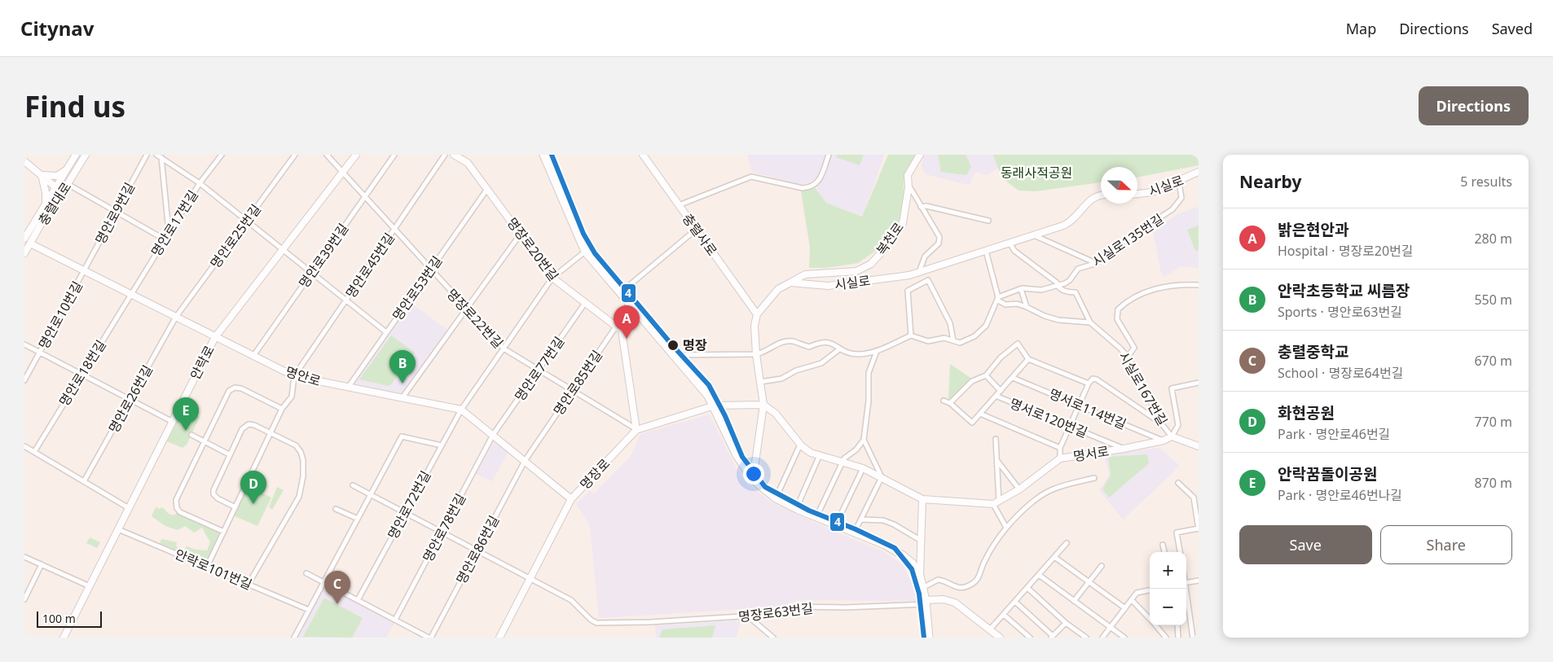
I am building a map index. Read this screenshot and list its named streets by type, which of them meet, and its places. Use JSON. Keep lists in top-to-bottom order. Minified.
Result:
{"streets":{"main road":["시실로","충렬대로","충렬사로","복천로","명장로20번길","안락로","명안로","명서로","명장로"],"street":["명안로9번길","명안로17번길","명안로25번길","시실로135번길","명안로39번길","명안로45번길","명안로53번길","명안로10번길","명장로22번길","명안로77번길","명안로18번길","명안로85번길","시실로167번길","명안로26번길","명서로114번길","명서로120번길","명안로72번길","명안로78번길","명안로86번길","안락로101번길","명장로63번길"]},"crossings":[["시실로","복천로"],["시실로","시실로135번길"],["시실로","시실로167번길"],["충렬대로","명안로"],["명안로9번길","명안로10번길"],["명안로9번길","명안로"],["명안로17번길","명안로18번길"],["명안로17번길","명안로"],["명안로25번길","명안로"],["명안로25번길","명안로26번길"],["시실로135번길","시실로167번길"],["명장로20번길","명안로53번길"],["명장로20번길","명장로22번길"],["명장로20번길","명안로77번길"],["명장로20번길","명안로85번길"],["명장로20번길","명장로"],["명장로20번길","명안로72번길"],["명안로39번길","명장로22번길"],["명안로39번길","명안로"],["명안로45번길","명장로22번길"],["명안로45번길","명안로"],["명안로53번길","명장로22번길"],["명안로53번길","명안로"],["명안로10번길","명안로"],["명장로22번길","안락로"],["명장로22번길","명안로77번길"],["명장로22번길","명안로85번길"],["명장로22번길","명장로"],["명장로22번길","명안로72번길"],["안락로","명안로"],["안락로","안락로101번길"],["명안로77번길","명안로"],["명안로77번길","명안로78번길"],["명안로18번길","명안로"],["명안로","명안로85번길"],["명안로","명안로26번길"],["명안로","명장로"],["명안로","명안로72번길"],["명안로","명안로78번길"],["명안로","명안로86번길"],["명안로85번길","명안로86번길"],["시실로167번길","명서로"],["명서로114번길","명서로"],["명서로120번길","명서로"],["명장로","명장로63번길"],["명안로72번길","명장로63번길"],["명안로78번길","명장로63번길"],["명안로86번길","명장로63번길"]],"parks":["동래사적공원"],"places":["명장"],"lines":["transit line 4"],"scale_bar":"100 m","north":"right","page":{"header":"Citynav","nav":["Map","Directions","Saved"],"buttons":["Directions",["Save","Share"]],"title":"Find us","heading":["Nearby","5 results"],"list":[{"mark":"A","name":"밝은현안과","note":"Hospital · 명장로20번길","value":"280 m"},{"mark":"B","name":"안락초등학교 씨름장","note":"Sports · 명안로63번길","value":"550 m"},{"mark":"C","name":"충렬중학교","note":"School · 명장로64번길","value":"670 m"},{"mark":"D","name":"화현공원","note":"Park · 명안로46번길","value":"770 m"},{"mark":"E","name":"안락꿈돌이공원","note":"Park · 명안로46번나길","value":"870 m"}],"pins":["A","B","E","D","C"],"map_buttons":["+","−"],"scale":"100 m"}}
